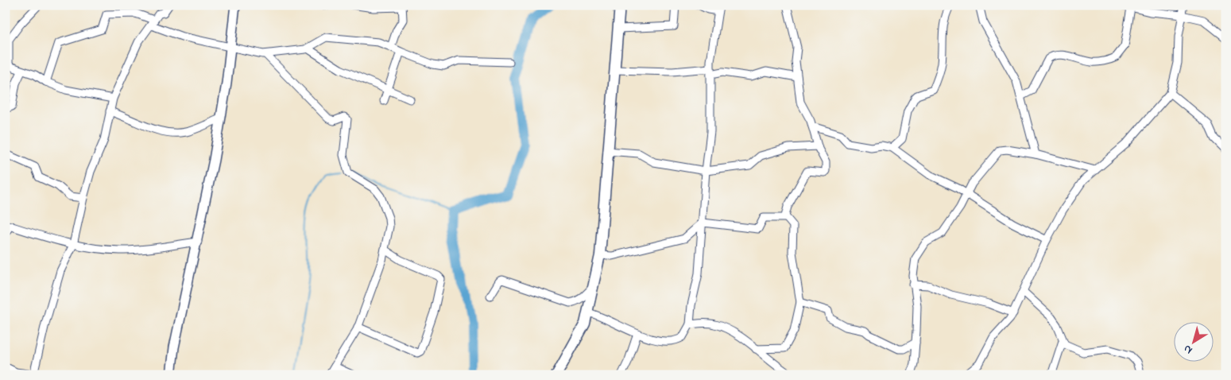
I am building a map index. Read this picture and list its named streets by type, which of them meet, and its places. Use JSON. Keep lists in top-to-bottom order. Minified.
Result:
{"north":"bottom left"}
